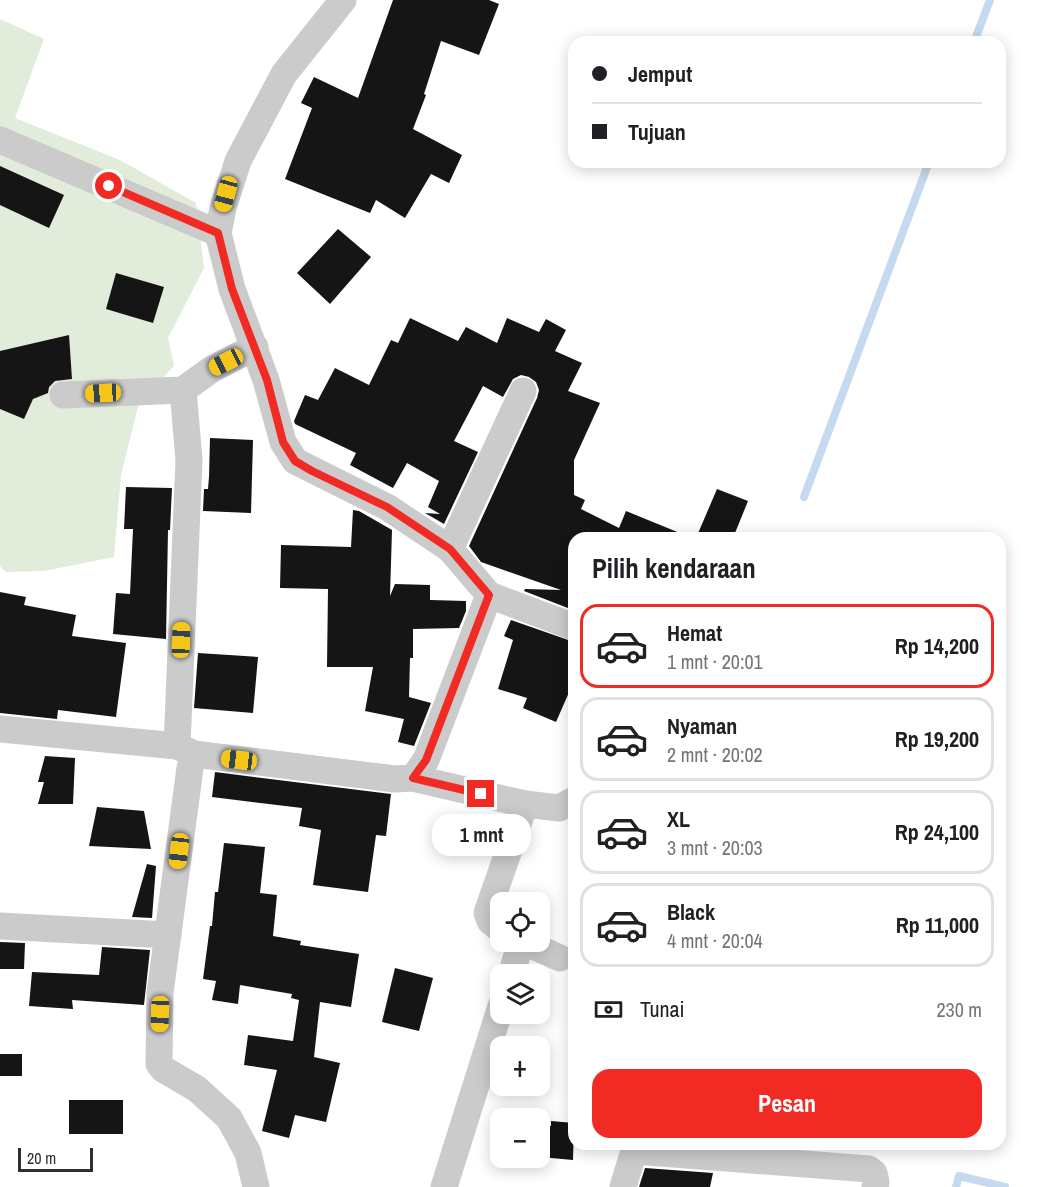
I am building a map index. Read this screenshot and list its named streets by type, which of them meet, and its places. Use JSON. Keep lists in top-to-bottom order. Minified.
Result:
{"scale_bar":"20 m","page":{"banner":["Jemput","Tujuan"],"heading":"Pilih kendaraan","list":[{"name":"Hemat","note":"1 mnt · 20:01","value":"Rp 14,200"},{"name":"Nyaman","note":"2 mnt · 20:02","value":"Rp 19,200"},{"name":"XL","note":"3 mnt · 20:03","value":"Rp 24,100"},{"name":"Black","note":"4 mnt · 20:04","value":"Rp 11,000"}],"bubble":"1 mnt","map_buttons":["+","−"],"pay":["Tunai","230 m"],"buttons":"Pesan","scale":"20 m"}}
